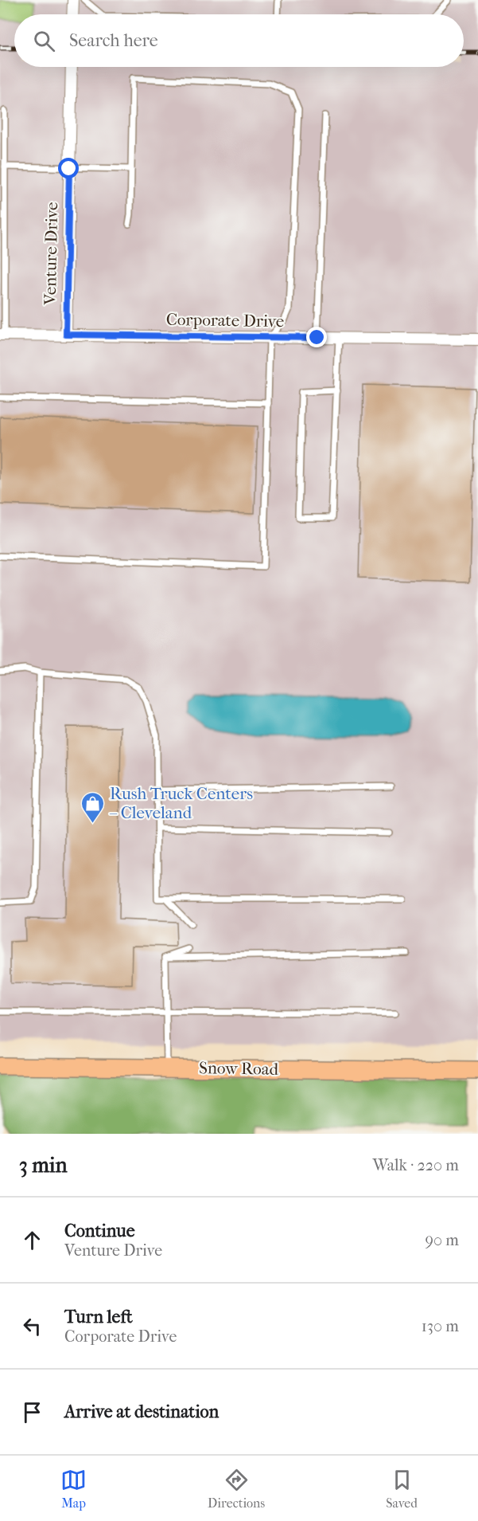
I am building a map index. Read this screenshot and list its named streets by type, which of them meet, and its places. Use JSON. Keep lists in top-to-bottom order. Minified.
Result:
{"streets":{"main road":["Snow Road"],"street":["Venture Drive","Corporate Drive"]},"crossings":[["Venture Drive","Corporate Drive"]],"places":{"shop":["Rush Truck Centers – Cleveland"]},"page":{"search":"Search here","heading":["3 min","Walk · 220 m"],"list":[["Continue","Venture Drive","90 m"],["Turn left","Corporate Drive","130 m"],"Arrive at destination"],"nav":["Map","Directions","Saved"]}}
